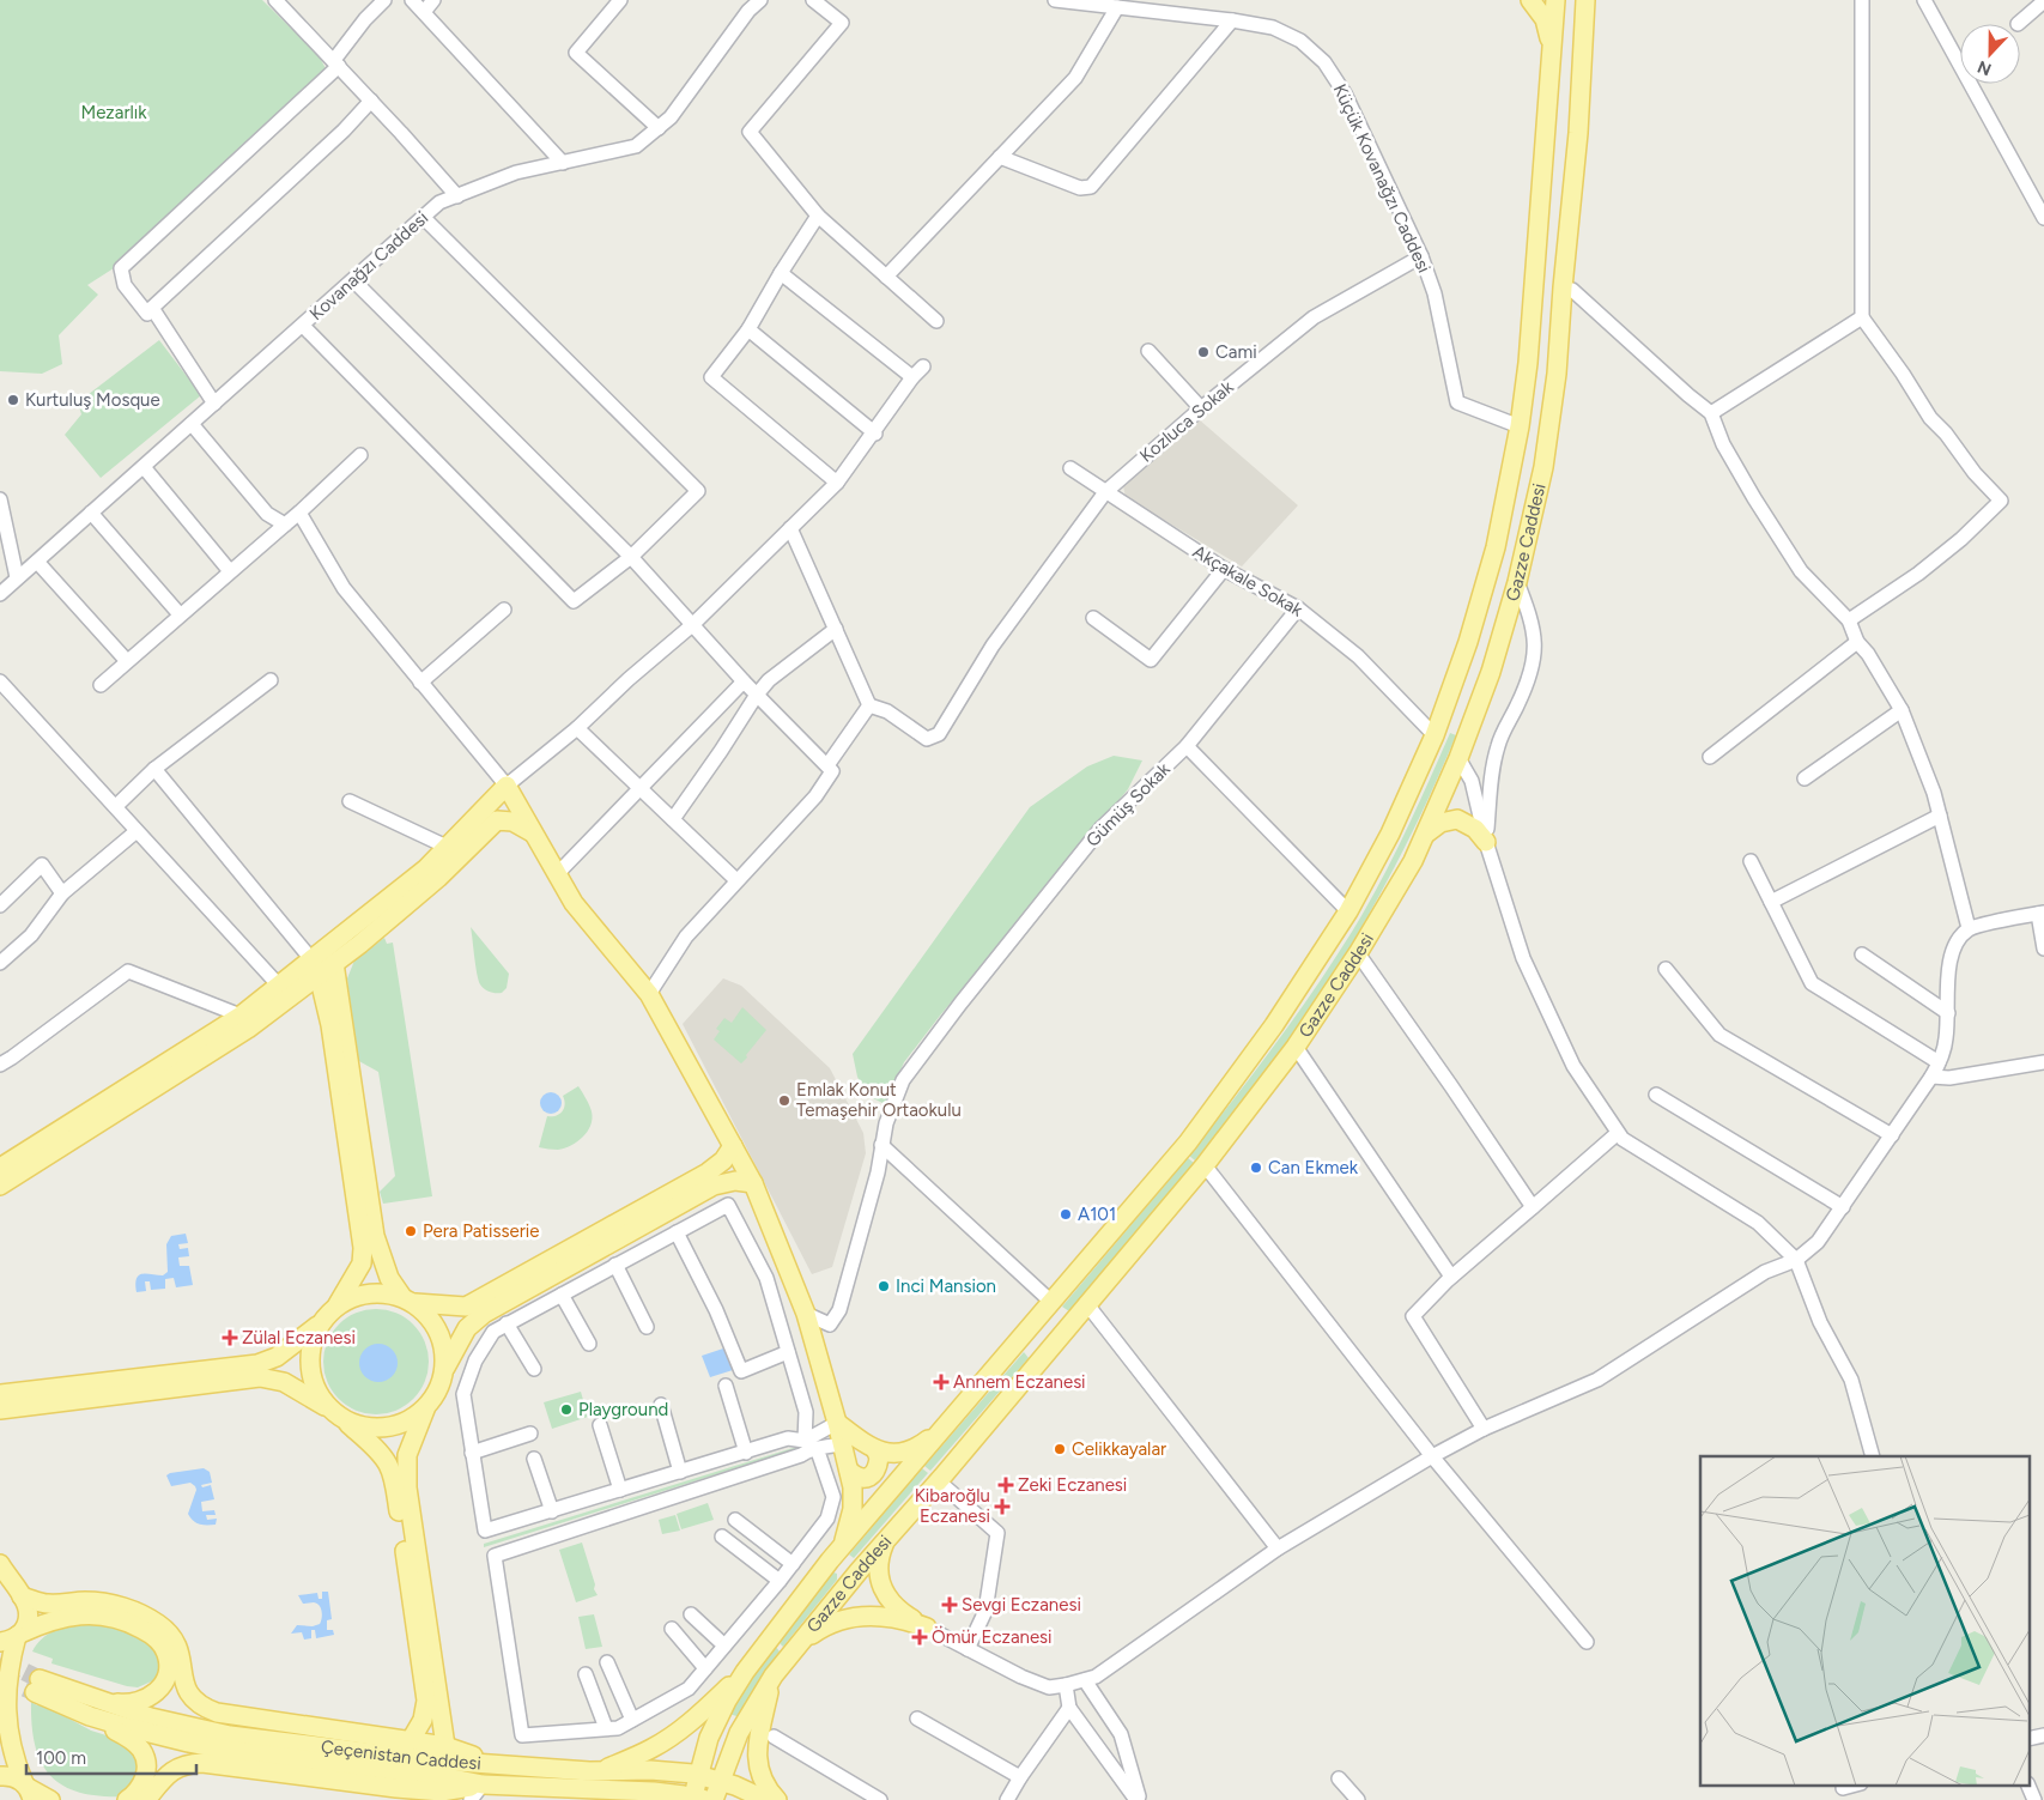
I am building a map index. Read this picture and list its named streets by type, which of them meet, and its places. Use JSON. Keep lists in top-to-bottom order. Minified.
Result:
{"streets":{"main road":["Gazze Caddesi","Çeçenistan Caddesi"],"street":["Küçük Kovanağzı Caddesi","Kovanağzı Caddesi","Kozluca Sokak","Akçakale Sokak","Gümüş Sokak"]},"crossings":[["Küçük Kovanağzı Caddesi","Kozluca Sokak"],["Küçük Kovanağzı Caddesi","Gazze Caddesi"],["Kozluca Sokak","Akçakale Sokak"],["Gazze Caddesi","Akçakale Sokak"],["Gazze Caddesi","Çeçenistan Caddesi"],["Akçakale Sokak","Gümüş Sokak"]],"parks":["Mezarlık"],"places":{"other":["Cami","Kurtuluş Mosque","Emlak Konut Temaşehir Ortaokulu","Can Ekmek","A101","Pera Patisserie","Inci Mansion","Playground","Celikkayalar"],"health":["Zülal Eczanesi","Annem Eczanesi","Zeki Eczanesi","Kibaroğlu Eczanesi","Sevgi Eczanesi","Ömür Eczanesi"]},"scale_bar":"100 m","north":"bottom"}
